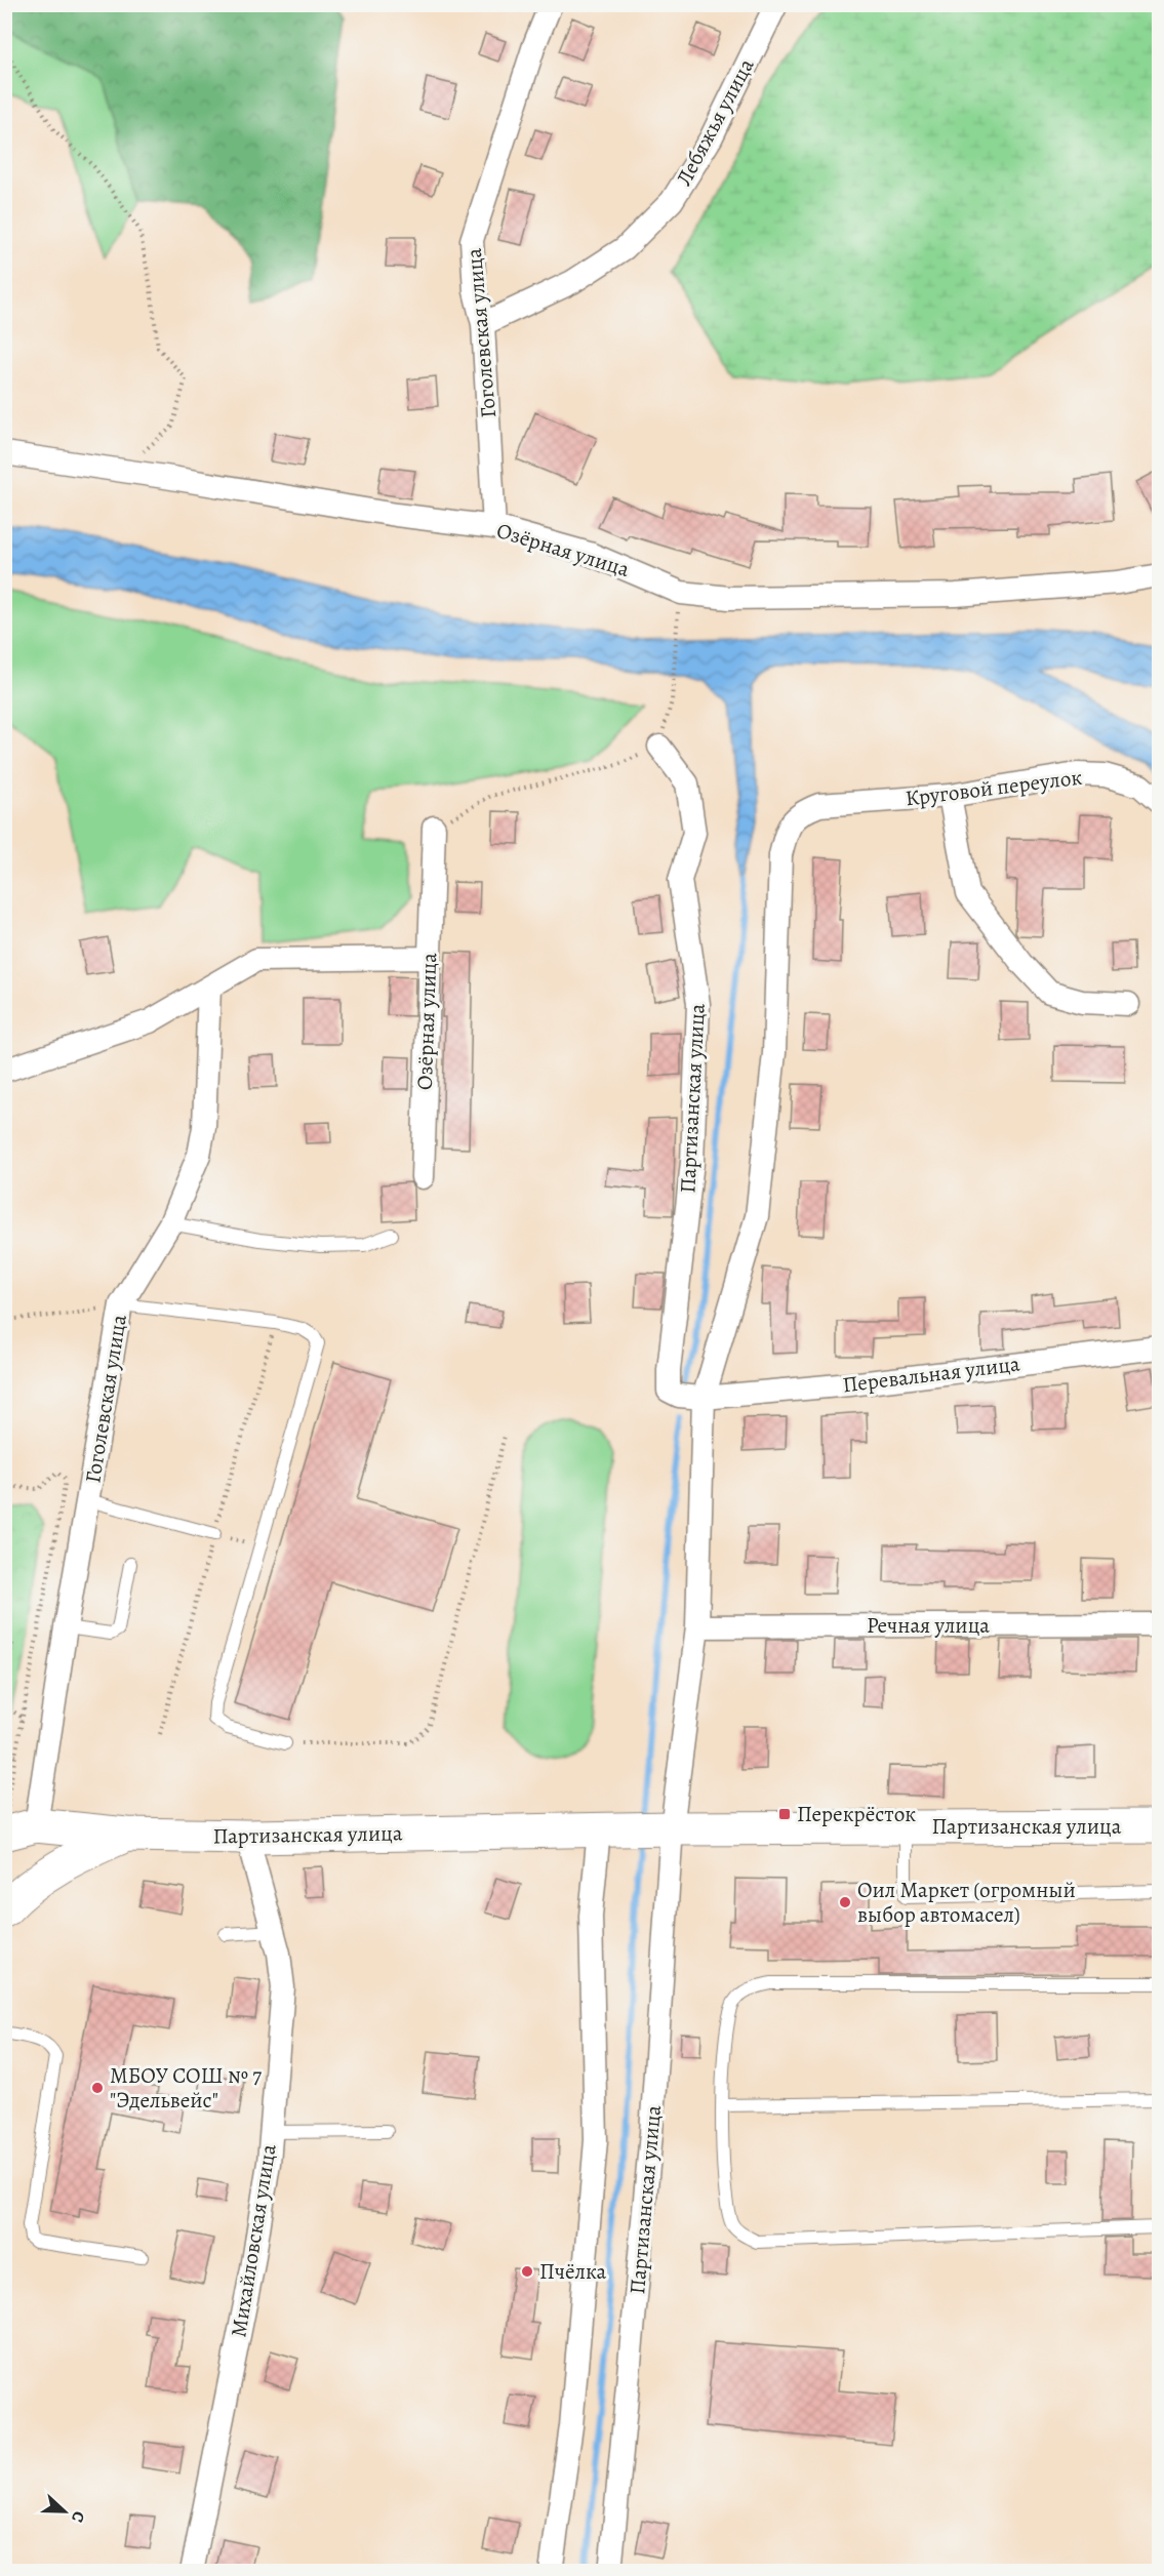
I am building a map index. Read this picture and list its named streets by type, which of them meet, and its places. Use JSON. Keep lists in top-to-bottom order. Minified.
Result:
{"streets":{"highway":["Партизанская улица"],"street":["Лебяжья улица","Гоголевская улица","Озёрная улица","Круговой переулок","Перевальная улица","Речная улица","Михайловская улица"]},"crossings":[["Лебяжья улица","Гоголевская улица"],["Гоголевская улица","Озёрная улица"],["Гоголевская улица","Партизанская улица"],["Круговой переулок","Партизанская улица"],["Партизанская улица","Перевальная улица"],["Партизанская улица","Речная улица"],["Партизанская улица","Михайловская улица"]],"places":{"transit":["Перекрёсток"],"other":["Оил Маркет (огромный выбор автомасел)","МБОУ СОШ № 7 \"Эдельвейс\"","Пчёлка"]},"north":"right"}
